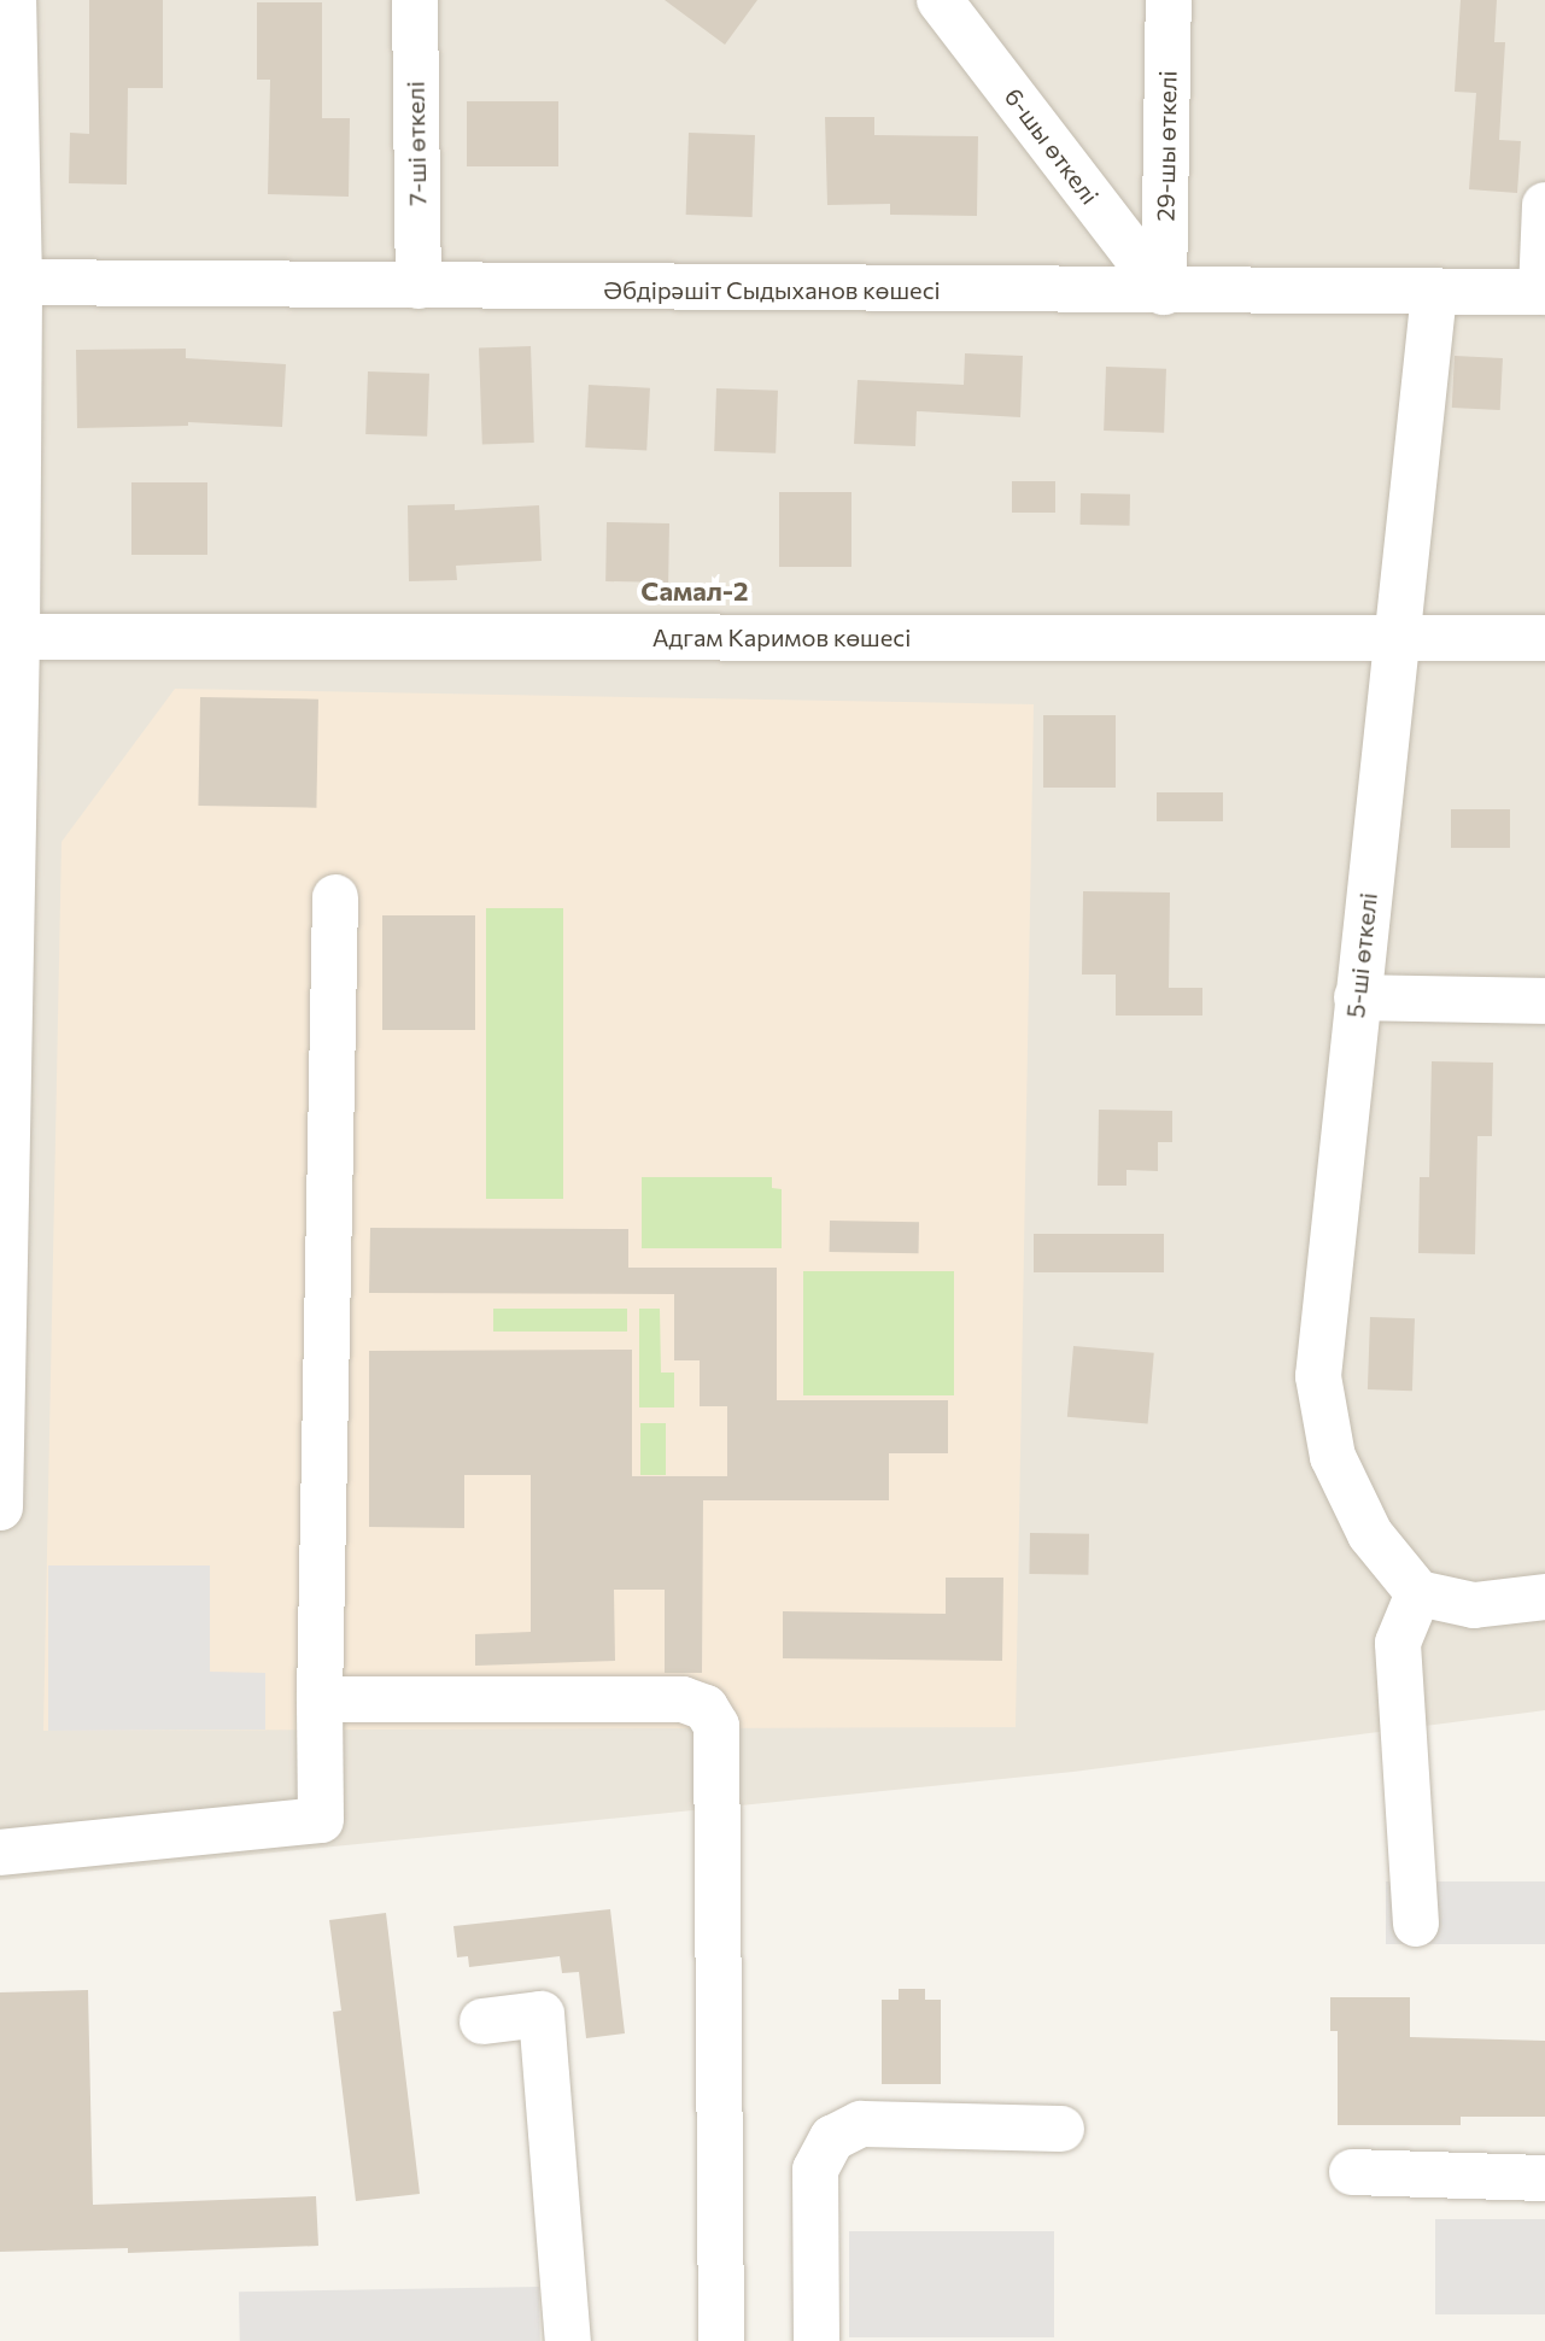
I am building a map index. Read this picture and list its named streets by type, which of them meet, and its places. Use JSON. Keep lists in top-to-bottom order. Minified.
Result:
{"streets":{"street":["7-ші өткелі","6-шы өткелі","29-шы өткелі","Әбдірәшіт Сыдыханов көшесі","Адгам Каримов көшесі","5-ші өткелі"]},"crossings":[["7-ші өткелі","Әбдірәшіт Сыдыханов көшесі"],["6-шы өткелі","29-шы өткелі"],["6-шы өткелі","Әбдірәшіт Сыдыханов көшесі"],["29-шы өткелі","Әбдірәшіт Сыдыханов көшесі"],["Әбдірәшіт Сыдыханов көшесі","5-ші өткелі"],["Адгам Каримов көшесі","5-ші өткелі"]],"districts":["Самал-2"]}
